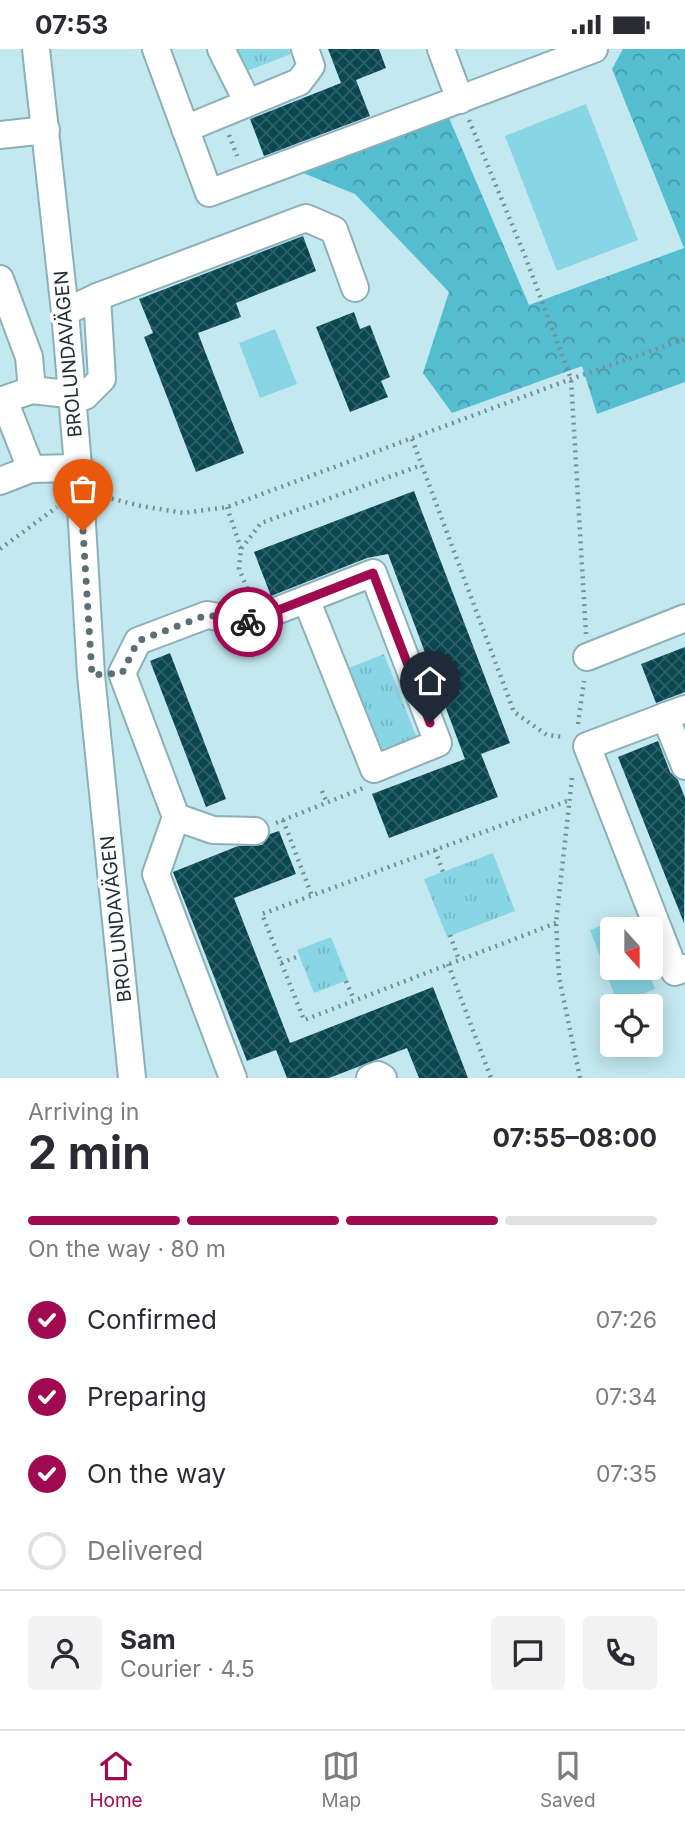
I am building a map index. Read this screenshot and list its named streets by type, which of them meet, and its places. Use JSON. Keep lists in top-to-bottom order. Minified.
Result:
{"streets":{"street":["BROLUNDAVÄGEN"]},"north":"bottom","page":{"status":"07:53","heading":["2 min","Arriving in","07:55–08:00"],"panel":["Sam","Courier · 4.5"],"bar":"On the way · 80 m","list":[["Confirmed","07:26"],["Preparing","07:34"],["On the way","07:35"],"Delivered"],"tabs":["Home","Map","Saved"]}}
